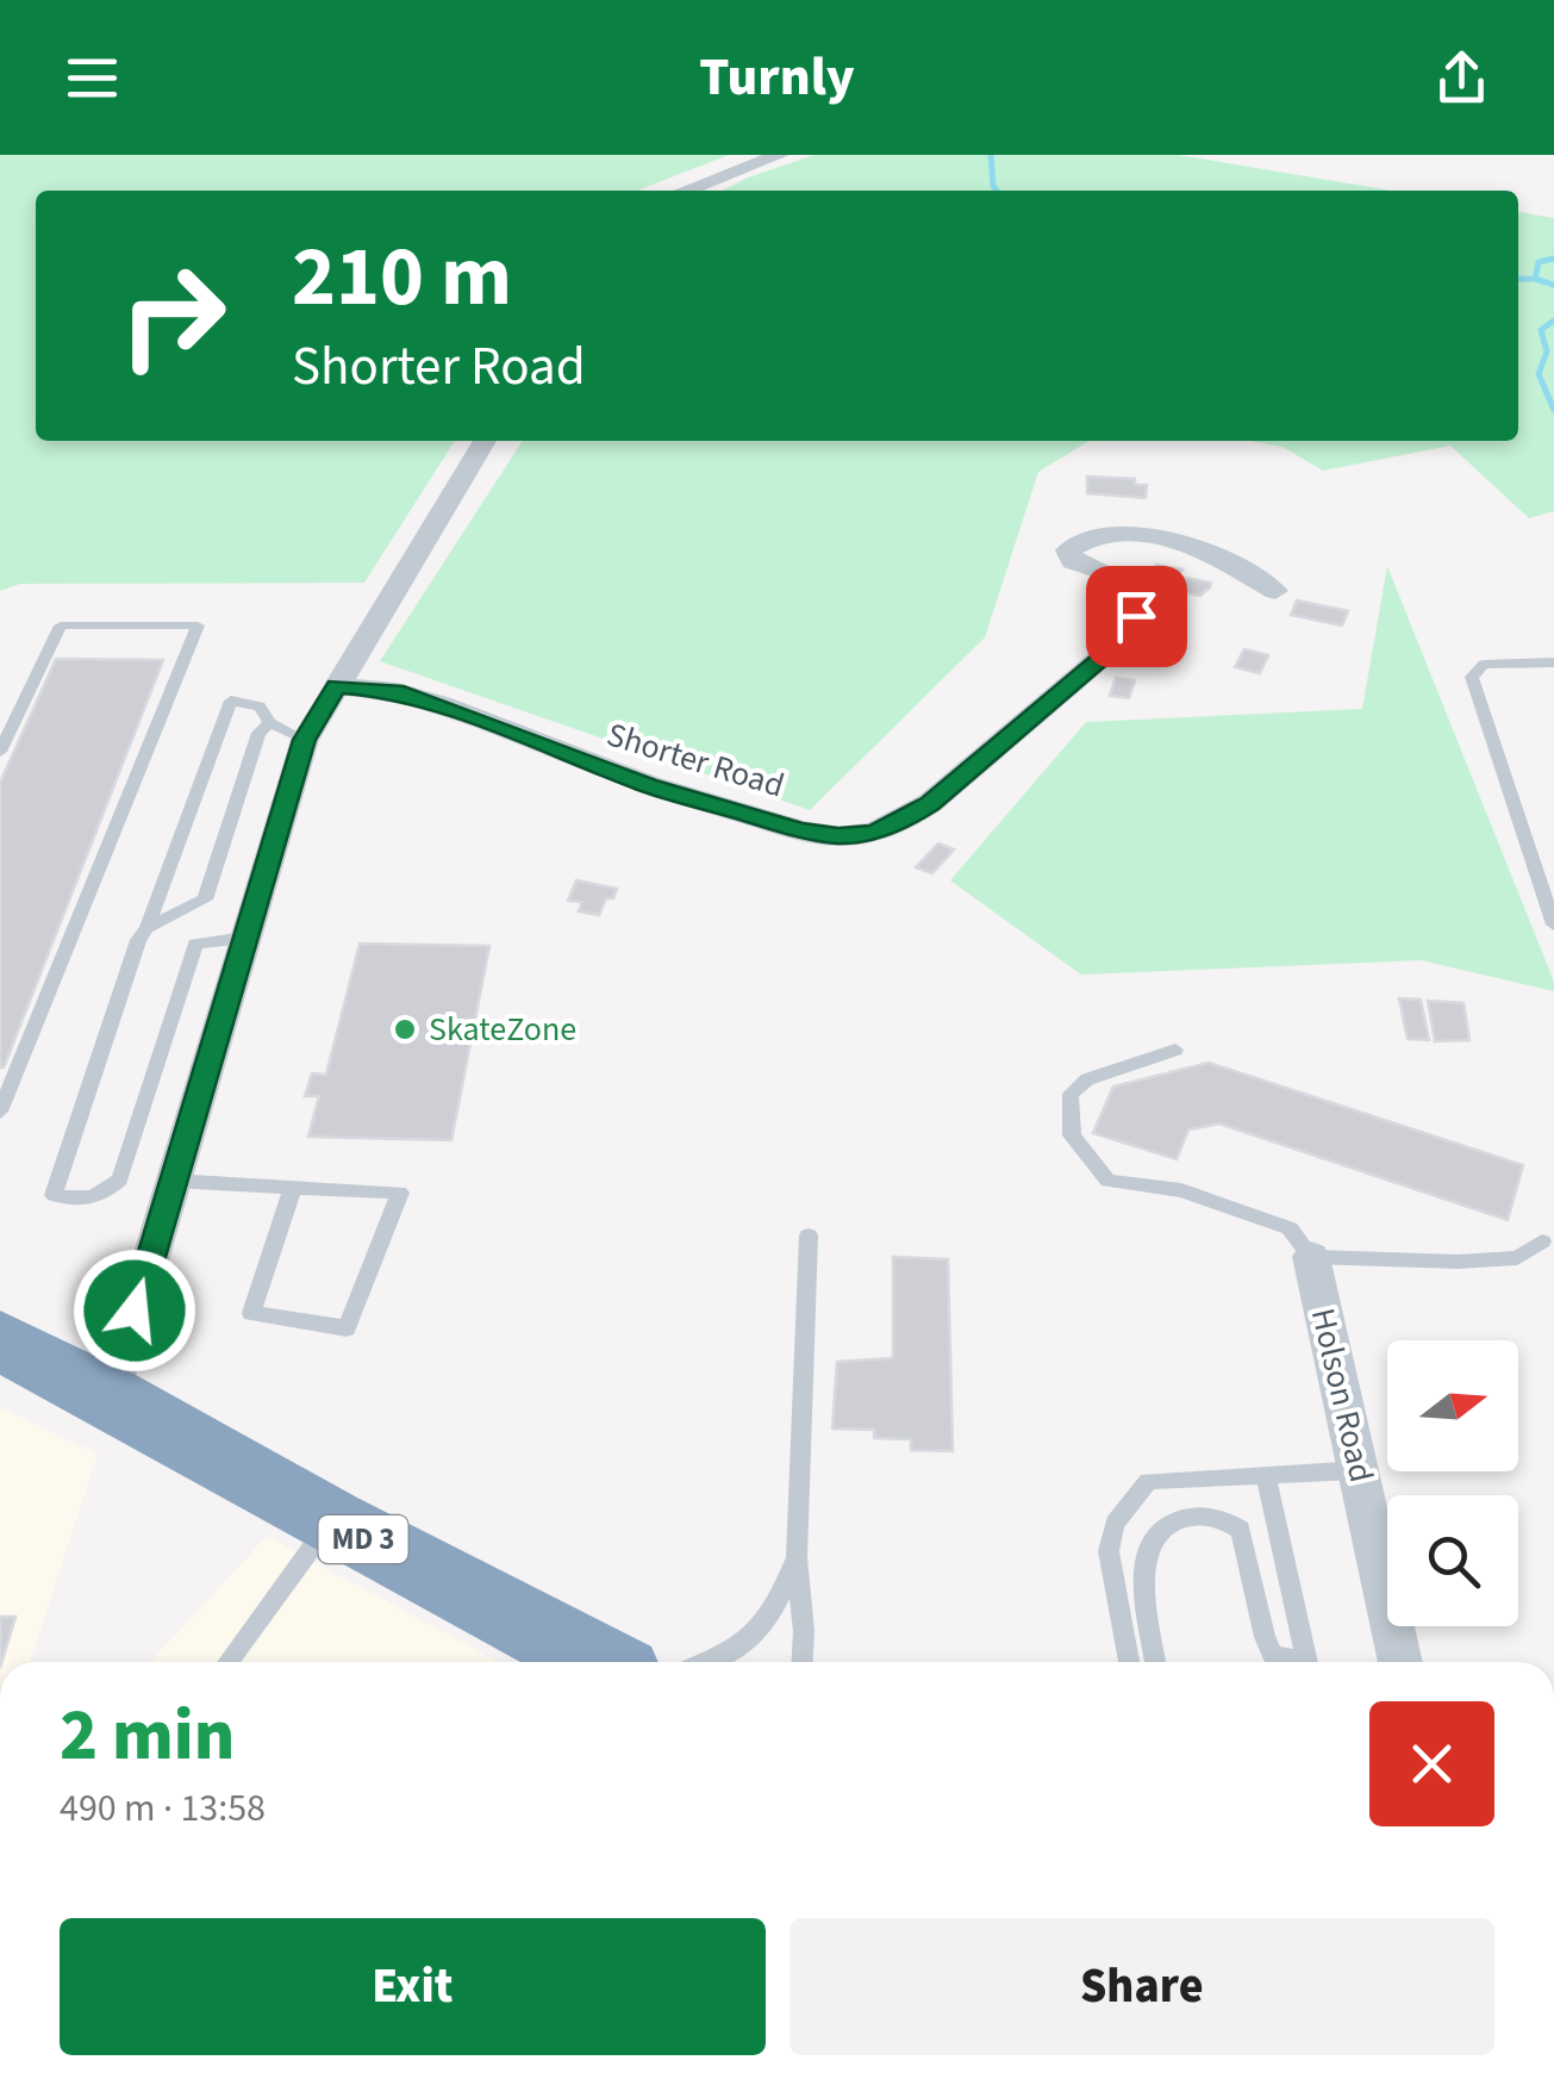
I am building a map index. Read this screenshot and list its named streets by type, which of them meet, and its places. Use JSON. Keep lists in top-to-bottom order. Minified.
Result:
{"streets":{"highway":["MD 3"],"street":["Shorter Road","Holson Road"]},"places":["SkateZone"],"north":"right","page":{"header":"Turnly","turn":["210 m","Shorter Road"],"heading":["2 min","490 m · 13:58"],"buttons":["Exit","Share"]}}
